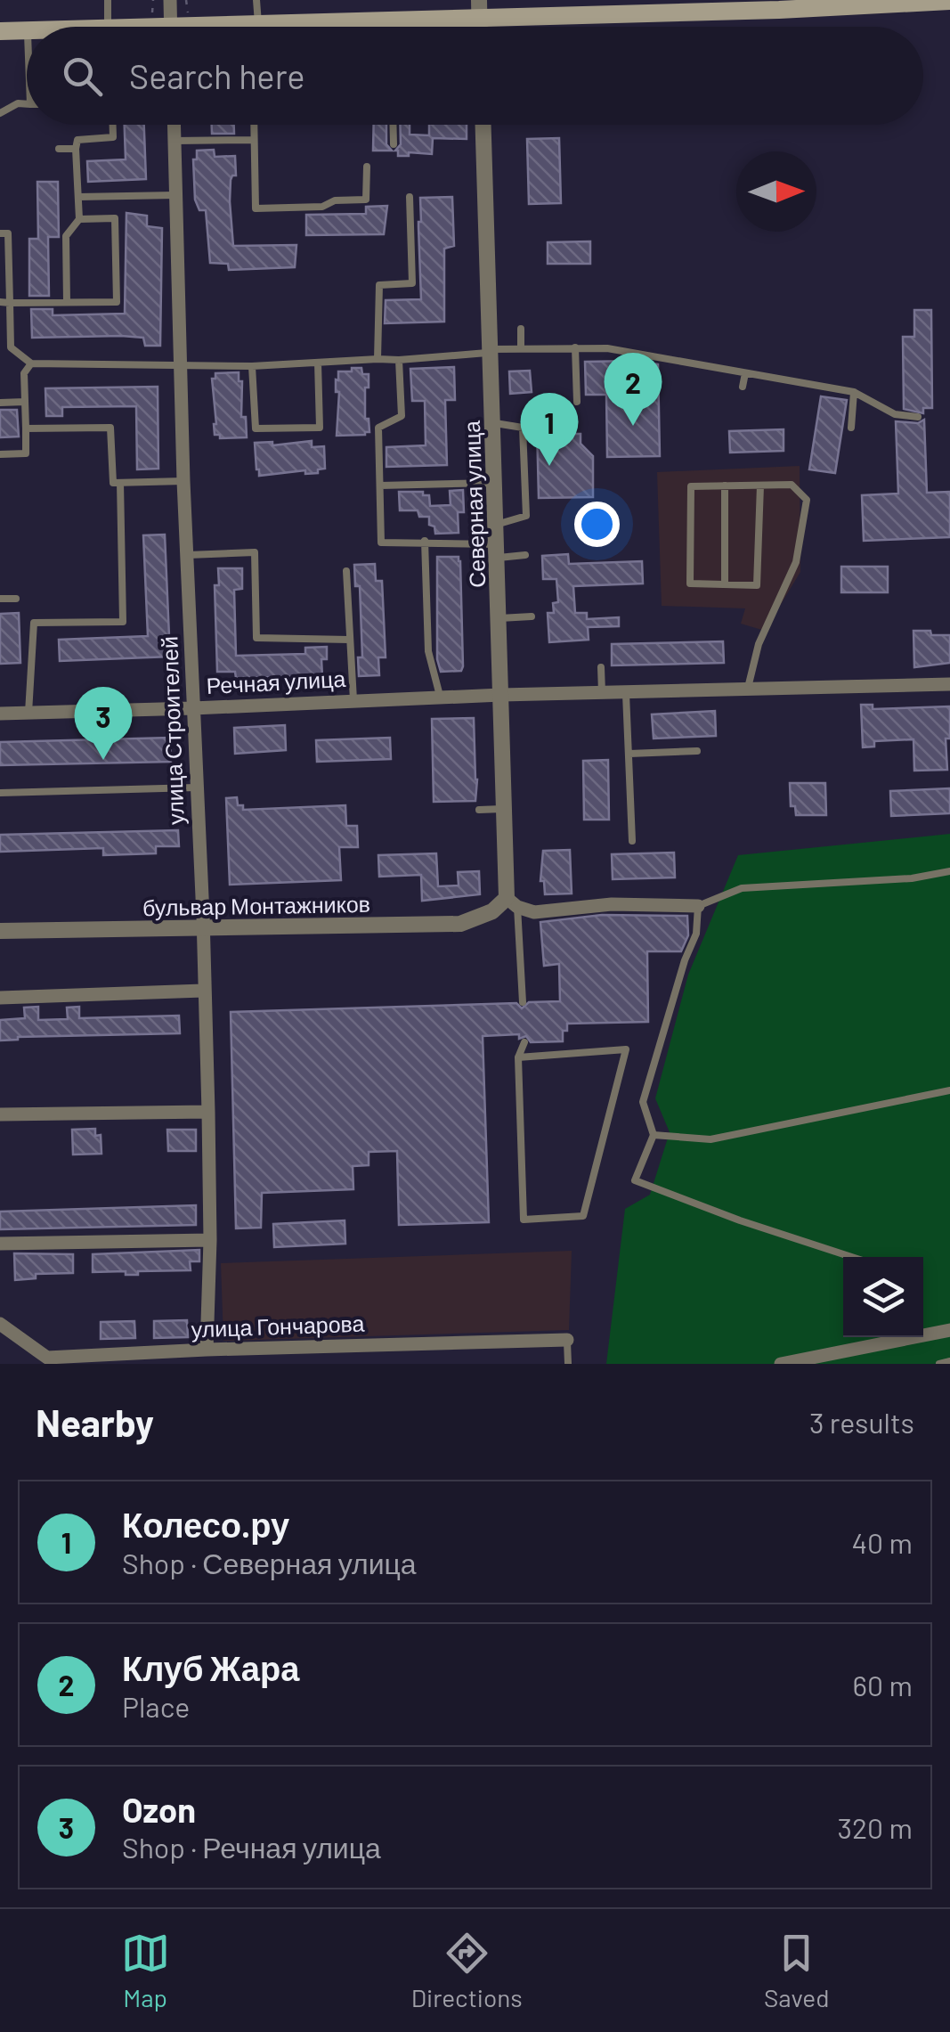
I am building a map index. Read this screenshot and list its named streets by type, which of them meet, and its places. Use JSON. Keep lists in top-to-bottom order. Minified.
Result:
{"streets":{"street":["Северная улица","Речная улица","улица Строителей","бульвар Монтажников","улица Гончарова"]},"crossings":[["Северная улица","Речная улица"],["Северная улица","бульвар Монтажников"],["Речная улица","улица Строителей"],["улица Строителей","бульвар Монтажников"],["улица Строителей","улица Гончарова"]],"north":"right","page":{"search":"Search here","pins":["2","1","3"],"heading":["Nearby","3 results"],"list":[{"mark":"1","name":"Колесо.ру","note":"Shop · Северная улица","value":"40 m"},{"mark":"2","name":"Клуб Жара","note":"Place","value":"60 m"},{"mark":"3","name":"Ozon","note":"Shop · Речная улица","value":"320 m"}],"nav":["Map","Directions","Saved"]}}
